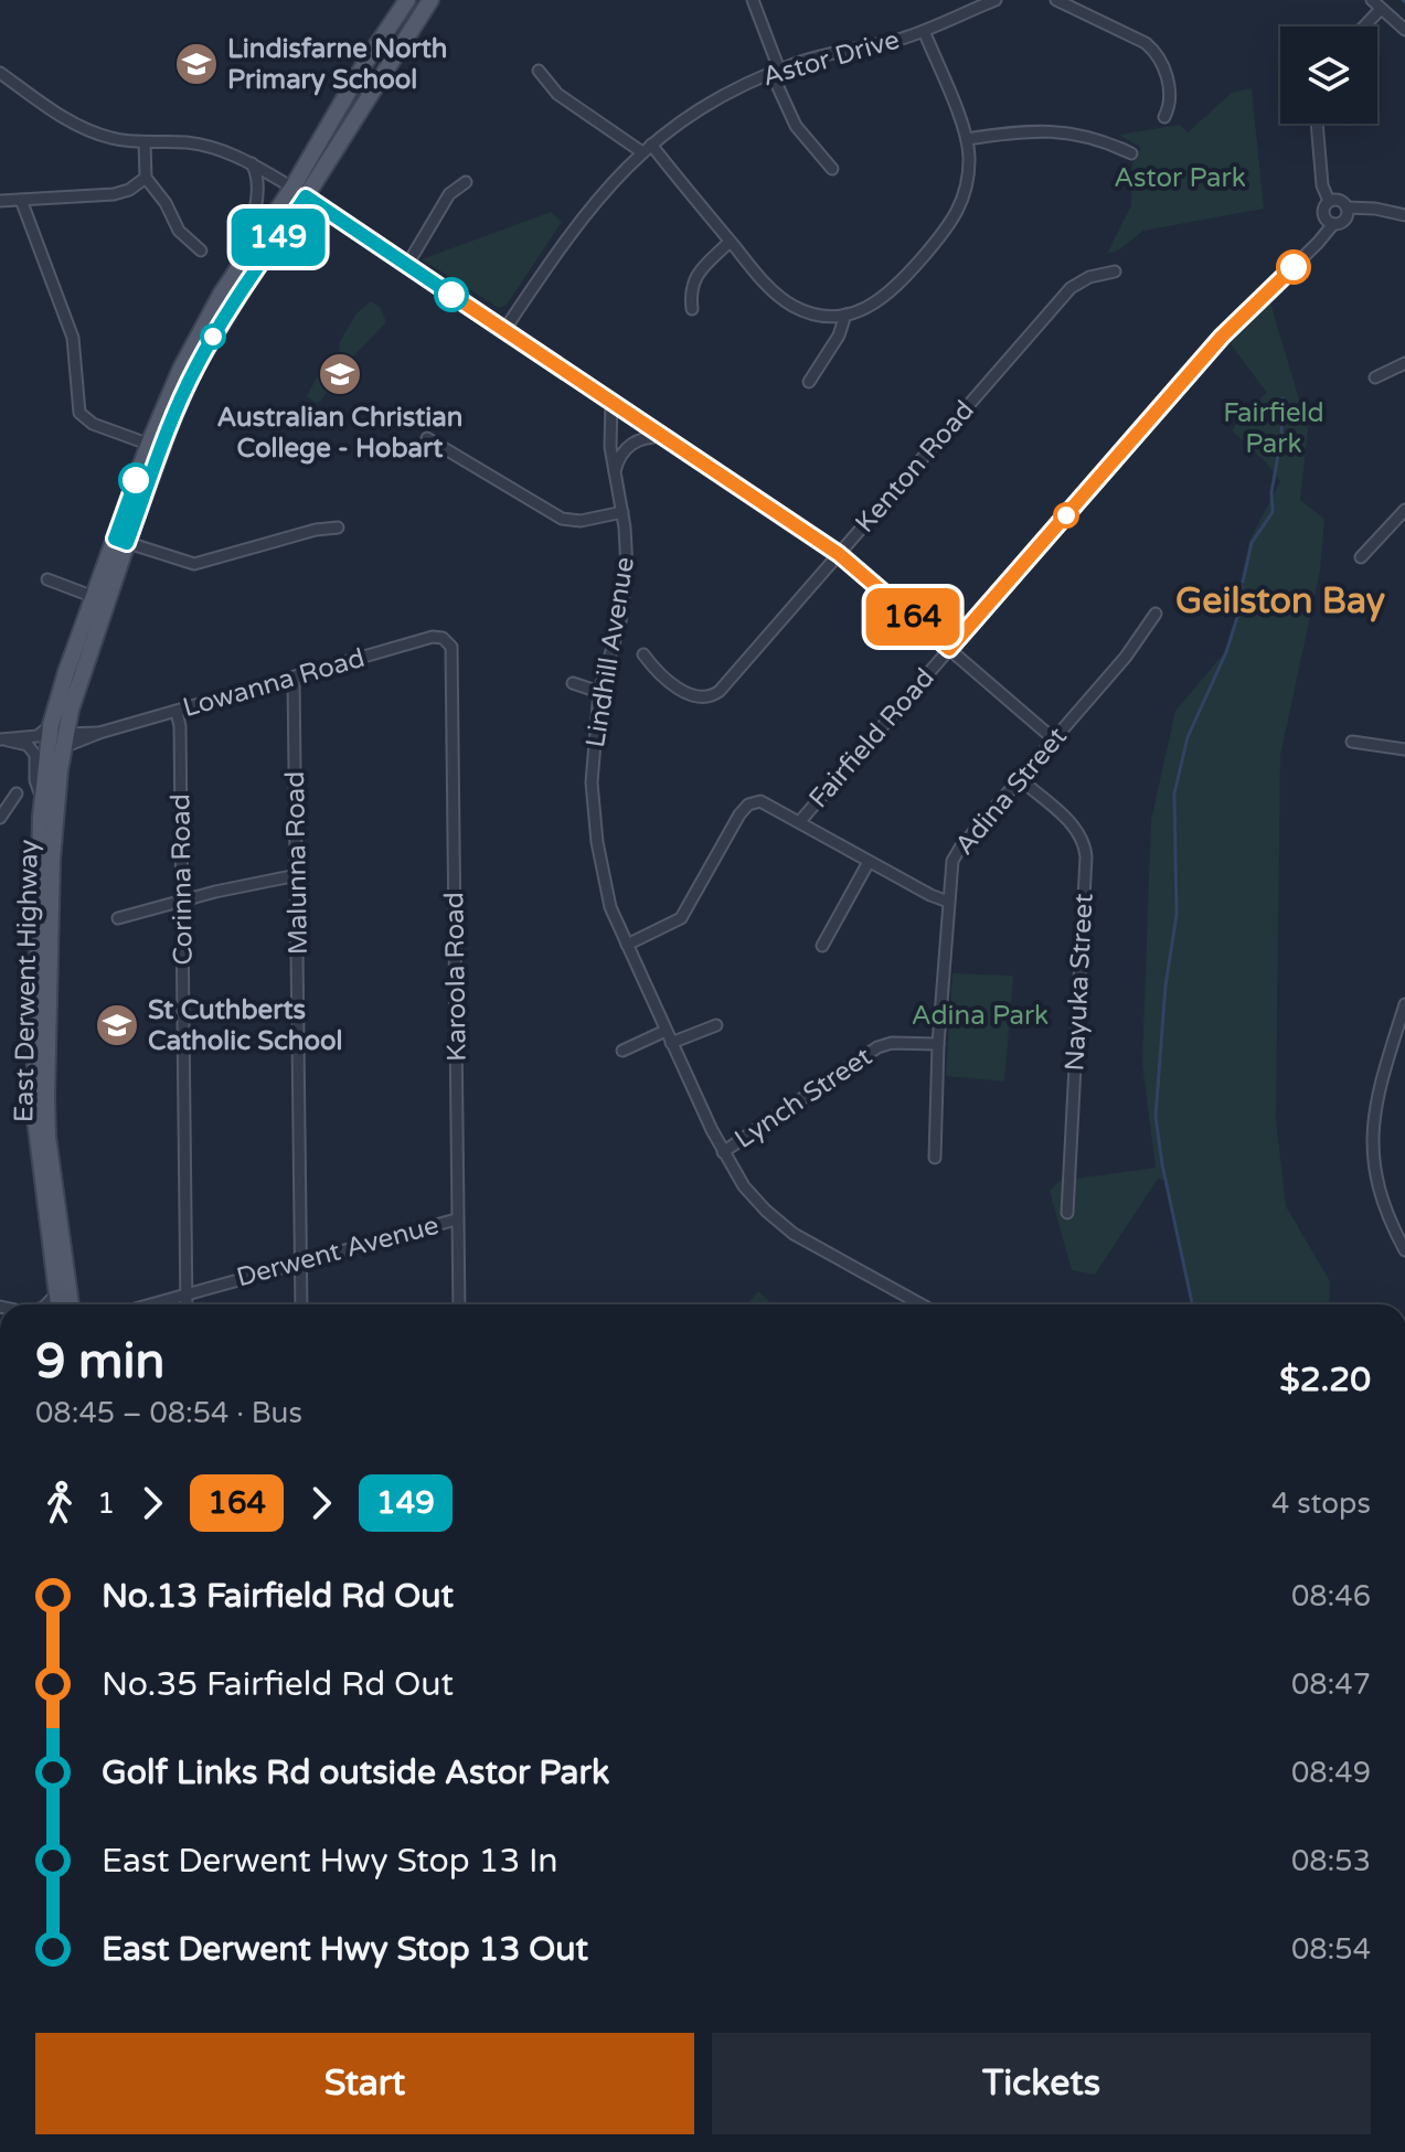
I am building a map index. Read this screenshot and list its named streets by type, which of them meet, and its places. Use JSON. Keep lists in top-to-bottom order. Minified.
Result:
{"streets":{"main road":["East Derwent Highway"],"street":["Astor Drive","Kenton Road","Lindhill Avenue","Lowanna Road","Fairfield Road","Adina Street","Malunna Road","Corinna Road","Karoola Road","Nayuka Street","Lynch Street","Derwent Avenue"]},"crossings":[["Lindhill Avenue","Lynch Street"],["Lowanna Road","Malunna Road"],["Lowanna Road","Corinna Road"],["Lowanna Road","Karoola Road"],["Lowanna Road","East Derwent Highway"],["Adina Street","Nayuka Street"],["Adina Street","Lynch Street"],["Malunna Road","Derwent Avenue"],["Corinna Road","Derwent Avenue"],["Karoola Road","Derwent Avenue"]],"districts":["Geilston Bay"],"parks":["Astor Park","Fairfield Park","Adina Park"],"places":{"school or university":["Lindisfarne North Primary School","Australian Christian College - Hobart","St Cuthberts Catholic School"]},"lines":["bus line 149","bus line 164"],"page":{"on_map":["164","149"],"heading":["9 min","08:45 – 08:54 · Bus","$2.20"],"legs":["1","164","149","4 stops"],"list":[{"name":"No.13 Fairfield Rd Out","value":"08:46"},{"name":"No.35 Fairfield Rd Out","value":"08:47"},{"name":"Golf Links Rd outside Astor Park","value":"08:49"},{"name":"East Derwent Hwy Stop 13 In","value":"08:53"},{"name":"East Derwent Hwy Stop 13 Out","value":"08:54"}],"buttons":["Start","Tickets"]}}
